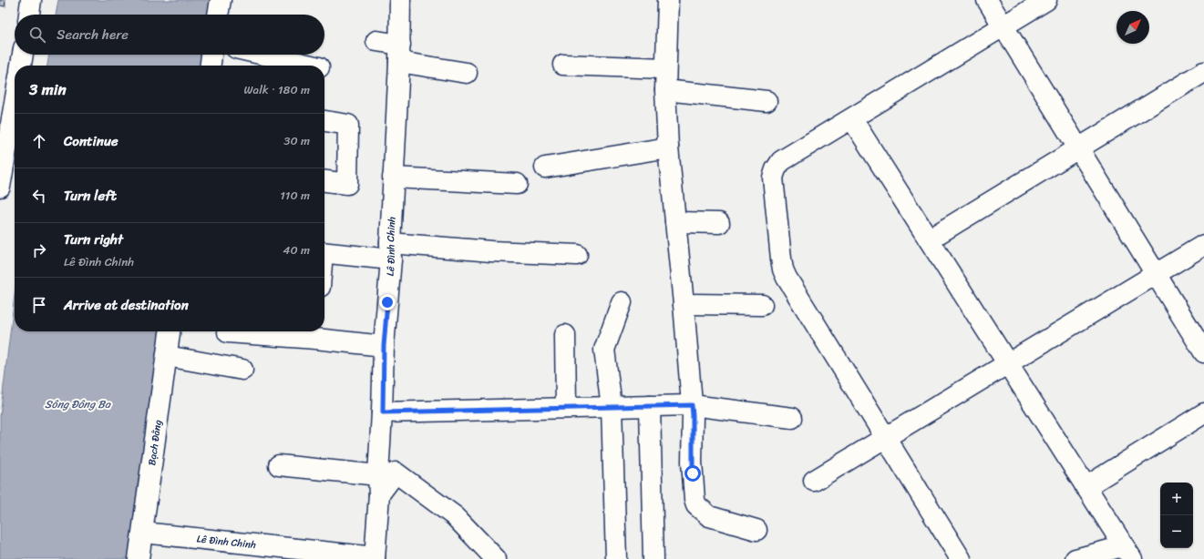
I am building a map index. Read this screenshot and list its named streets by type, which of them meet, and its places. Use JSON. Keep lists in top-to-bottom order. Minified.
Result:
{"streets":{"street":["Lê Đình Chinh","Bạch Đằng"]},"crossings":[["Lê Đình Chinh","Bạch Đằng"]],"water":["Sông Đông Ba"],"north":"top right","page":{"search":"Search here","heading":["3 min","Walk · 180 m"],"list":[["Continue","30 m"],["Turn left","110 m"],["Turn right","Lê Đình Chinh","40 m"],"Arrive at destination"],"map_buttons":["+","−"]}}
